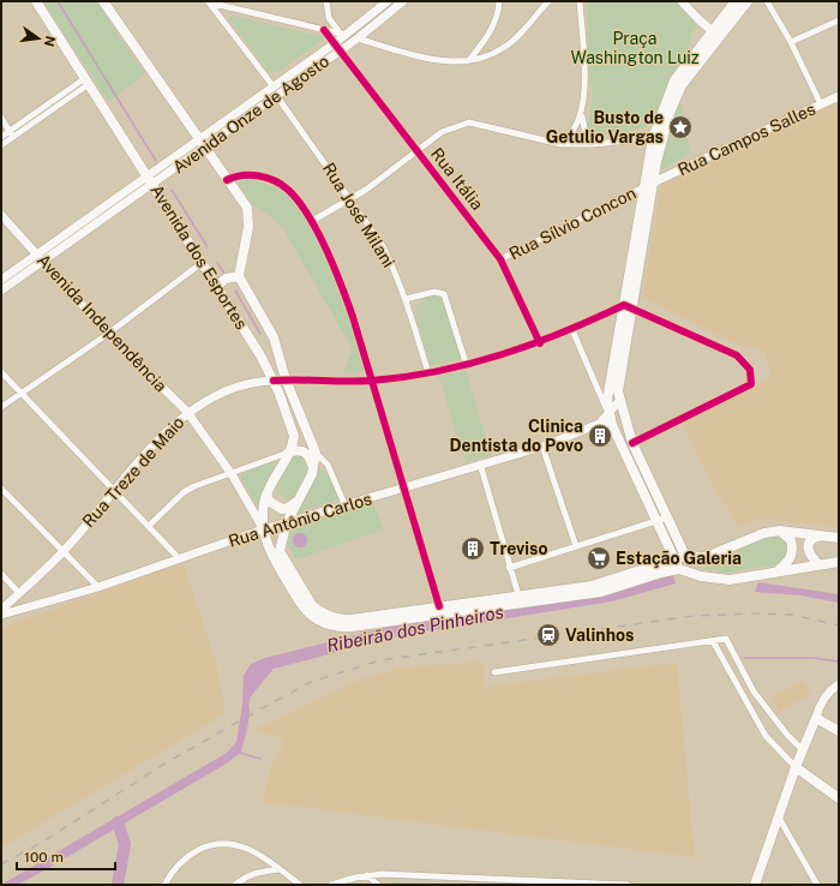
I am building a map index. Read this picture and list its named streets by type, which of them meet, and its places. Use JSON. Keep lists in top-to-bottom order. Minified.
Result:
{"streets":{"main road":["Avenida Onze de Agosto","Rua Campos Salles","Avenida dos Esportes","Avenida Independência","Rua Treze de Maio","Rua Antônio Carlos"],"street":["Rua Itália","Rua José Milani","Rua Sílvio Concon"]},"crossings":[["Avenida Onze de Agosto","Rua Itália"],["Avenida Onze de Agosto","Rua José Milani"],["Avenida Onze de Agosto","Avenida dos Esportes"],["Avenida Onze de Agosto","Avenida Independência"],["Rua Campos Salles","Rua Sílvio Concon"],["Rua Itália","Rua Sílvio Concon"],["Rua Itália","Rua Treze de Maio"],["Rua José Milani","Rua Treze de Maio"],["Avenida dos Esportes","Avenida Independência"],["Avenida dos Esportes","Rua Treze de Maio"],["Avenida dos Esportes","Rua Antônio Carlos"],["Avenida Independência","Rua Treze de Maio"],["Avenida Independência","Rua Antônio Carlos"]],"water":["Ribeirão dos Pinheiros"],"parks":["Praça Washington Luiz"],"places":{"place":["Busto de Getulio Vargas"],"building":["Clinica Dentista do Povo","Treviso"],"supermarket":["Estação Galeria"],"station":["Valinhos"]},"scale_bar":"100 m","north":"right"}
